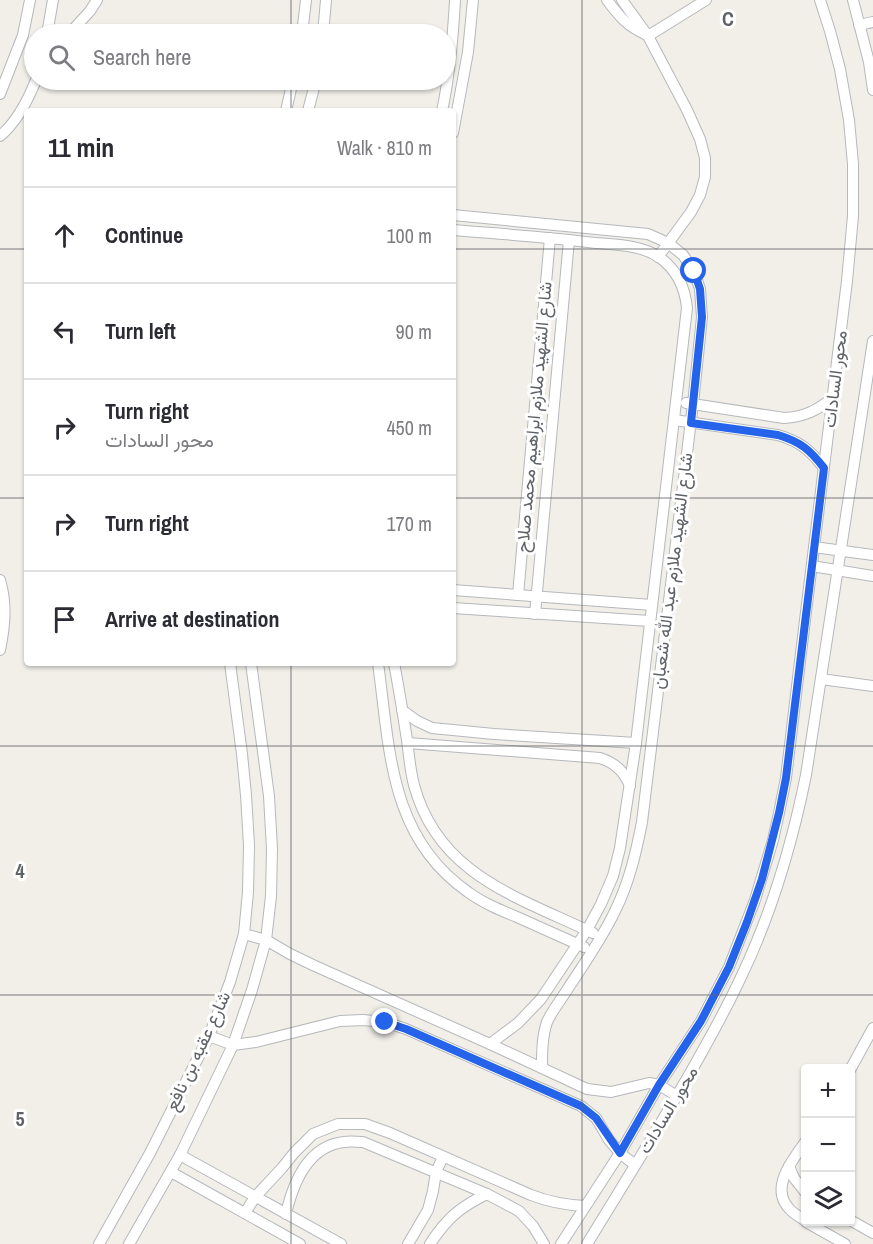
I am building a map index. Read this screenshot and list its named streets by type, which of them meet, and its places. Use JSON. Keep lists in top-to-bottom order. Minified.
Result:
{"streets":{"street":["محور السادات","شارع الشهيد ملازم ابراهيم محمد صلاح","شارع الشهيد ملازم عبد الله شعبان","شارع عقبه بن نافع"]},"crossings":[["شارع الشهيد ملازم ابراهيم محمد صلاح","شارع الشهيد ملازم عبد الله شعبان"]],"page":{"search":"Search here","heading":["11 min","Walk · 810 m"],"list":[["Continue","100 m"],["Turn left","90 m"],["Turn right","محور السادات","450 m"],["Turn right","170 m"],"Arrive at destination"],"map_buttons":["+","−"]},"grid":{"columns":["C"],"rows":["4","5"]}}
